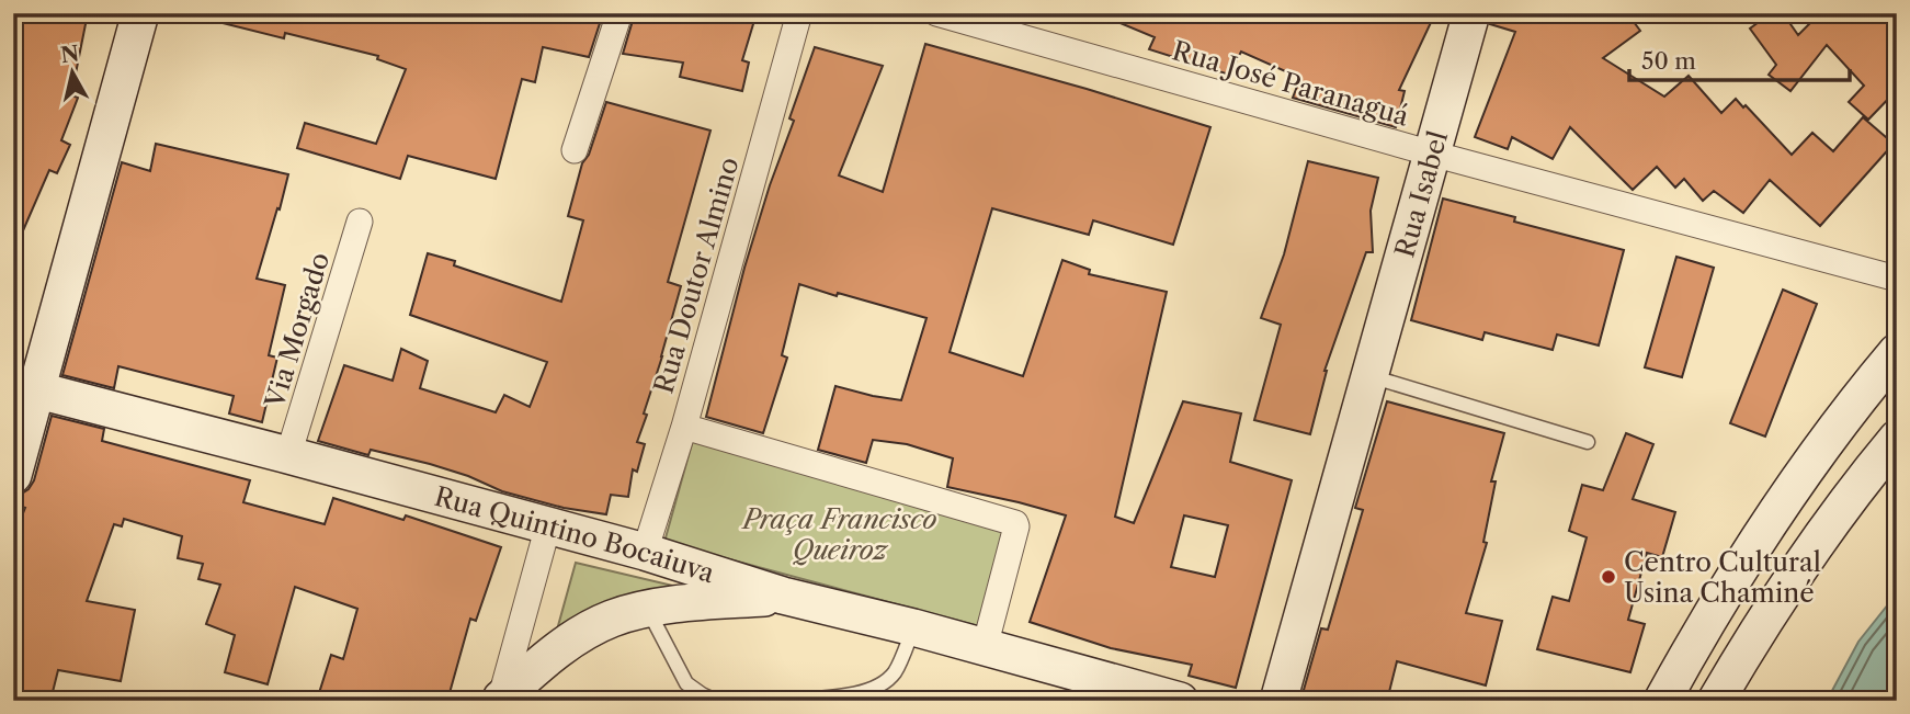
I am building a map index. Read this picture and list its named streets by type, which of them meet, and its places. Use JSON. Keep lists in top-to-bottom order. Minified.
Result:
{"streets":{"street":["Rua José Paranaguá","Rua Isabel","Rua Doutor Almino","Via Morgado","Rua Quintino Bocaiuva"]},"crossings":[["Rua José Paranaguá","Rua Isabel"],["Rua Doutor Almino","Rua Quintino Bocaiuva"],["Via Morgado","Rua Quintino Bocaiuva"]],"parks":["Praça Francisco Queiroz"],"places":["Centro Cultural Usina Chaminé"],"scale_bar":"50 m","north":"top"}
